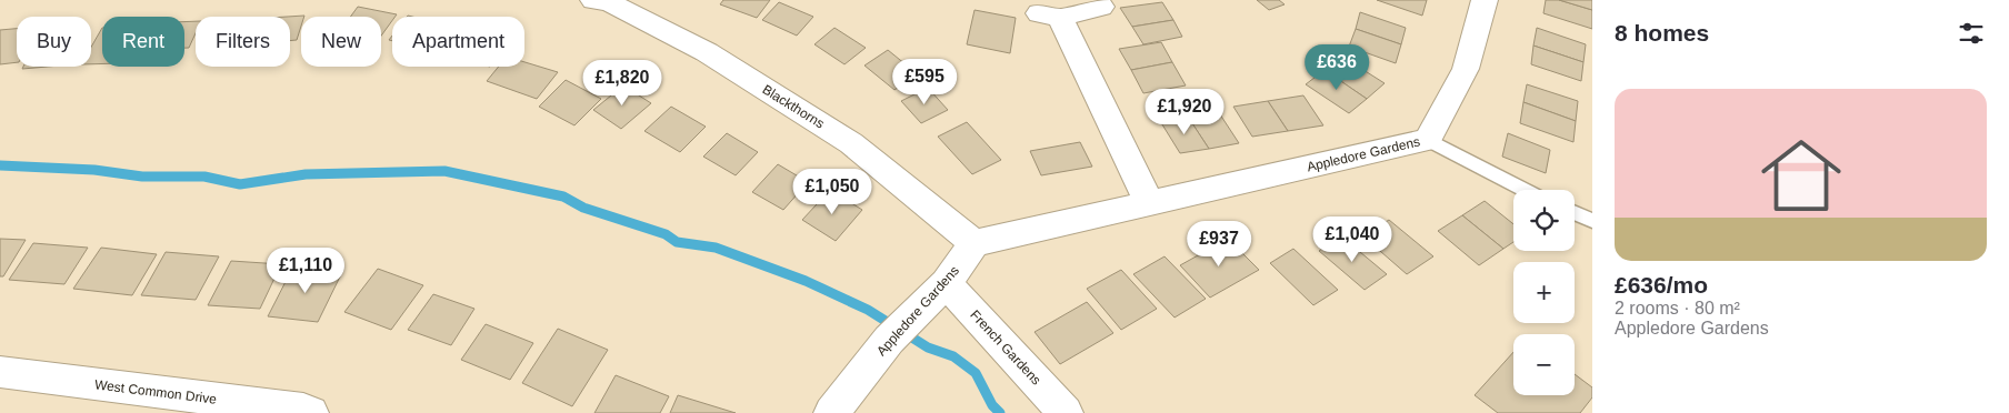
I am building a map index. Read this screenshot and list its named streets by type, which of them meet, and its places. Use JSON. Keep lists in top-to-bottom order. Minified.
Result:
{"streets":{"street":["Blackthorns","Appledore Gardens","French Gardens","West Common Drive"]},"crossings":[["Blackthorns","Appledore Gardens"],["Appledore Gardens","French Gardens"]],"page":{"heading":"8 homes","chip":["Buy","Rent","Filters","New","Apartment"],"price":["£636","£595","£1,820","£1,920","£1,050","£1,040","£937","£1,110"],"list":[{"name":"£636/mo","note":"2 rooms · 80 m² · Appledore Gardens"}],"map_buttons":["+","−"]}}
